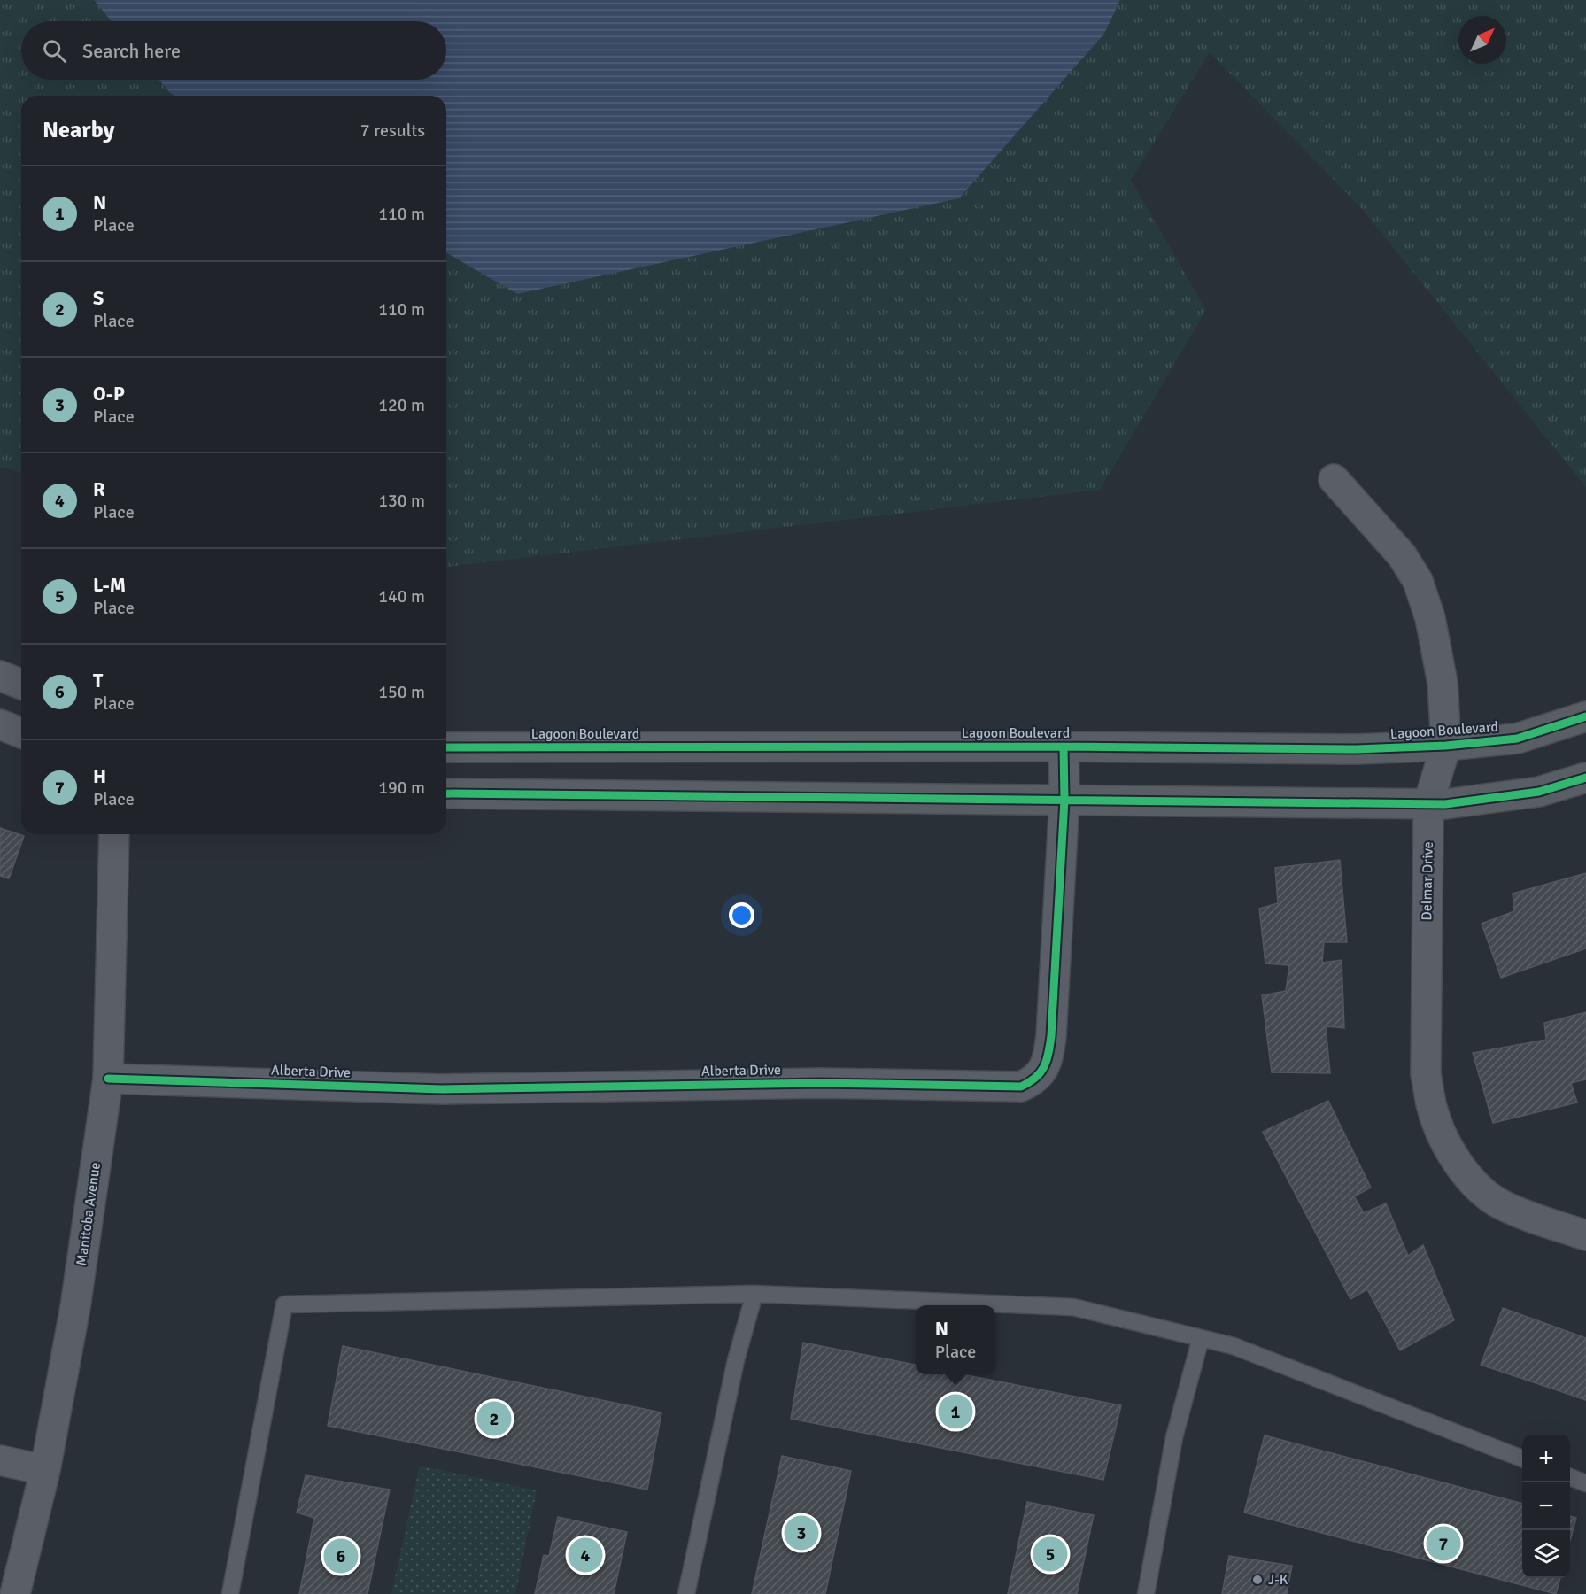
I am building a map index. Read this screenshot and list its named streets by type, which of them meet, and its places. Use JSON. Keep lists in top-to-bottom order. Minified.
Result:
{"streets":{"street":["Lagoon Boulevard","Delmar Drive","Alberta Drive","Manitoba Avenue"]},"crossings":[["Lagoon Boulevard","Delmar Drive"],["Lagoon Boulevard","Alberta Drive"],["Alberta Drive","Manitoba Avenue"]],"places":["J-K"],"north":"top right","page":{"search":"Search here","heading":["Nearby","7 results"],"list":[{"mark":"1","name":"N","note":"Place","value":"110 m"},{"mark":"2","name":"S","note":"Place","value":"110 m"},{"mark":"3","name":"O-P","note":"Place","value":"120 m"},{"mark":"4","name":"R","note":"Place","value":"130 m"},{"mark":"5","name":"L-M","note":"Place","value":"140 m"},{"mark":"6","name":"T","note":"Place","value":"150 m"},{"mark":"7","name":"H","note":"Place","value":"190 m"}],"popup":["N","Place"],"pins":["1","2","3","7","5","4","6"],"map_buttons":["+","−"]}}
